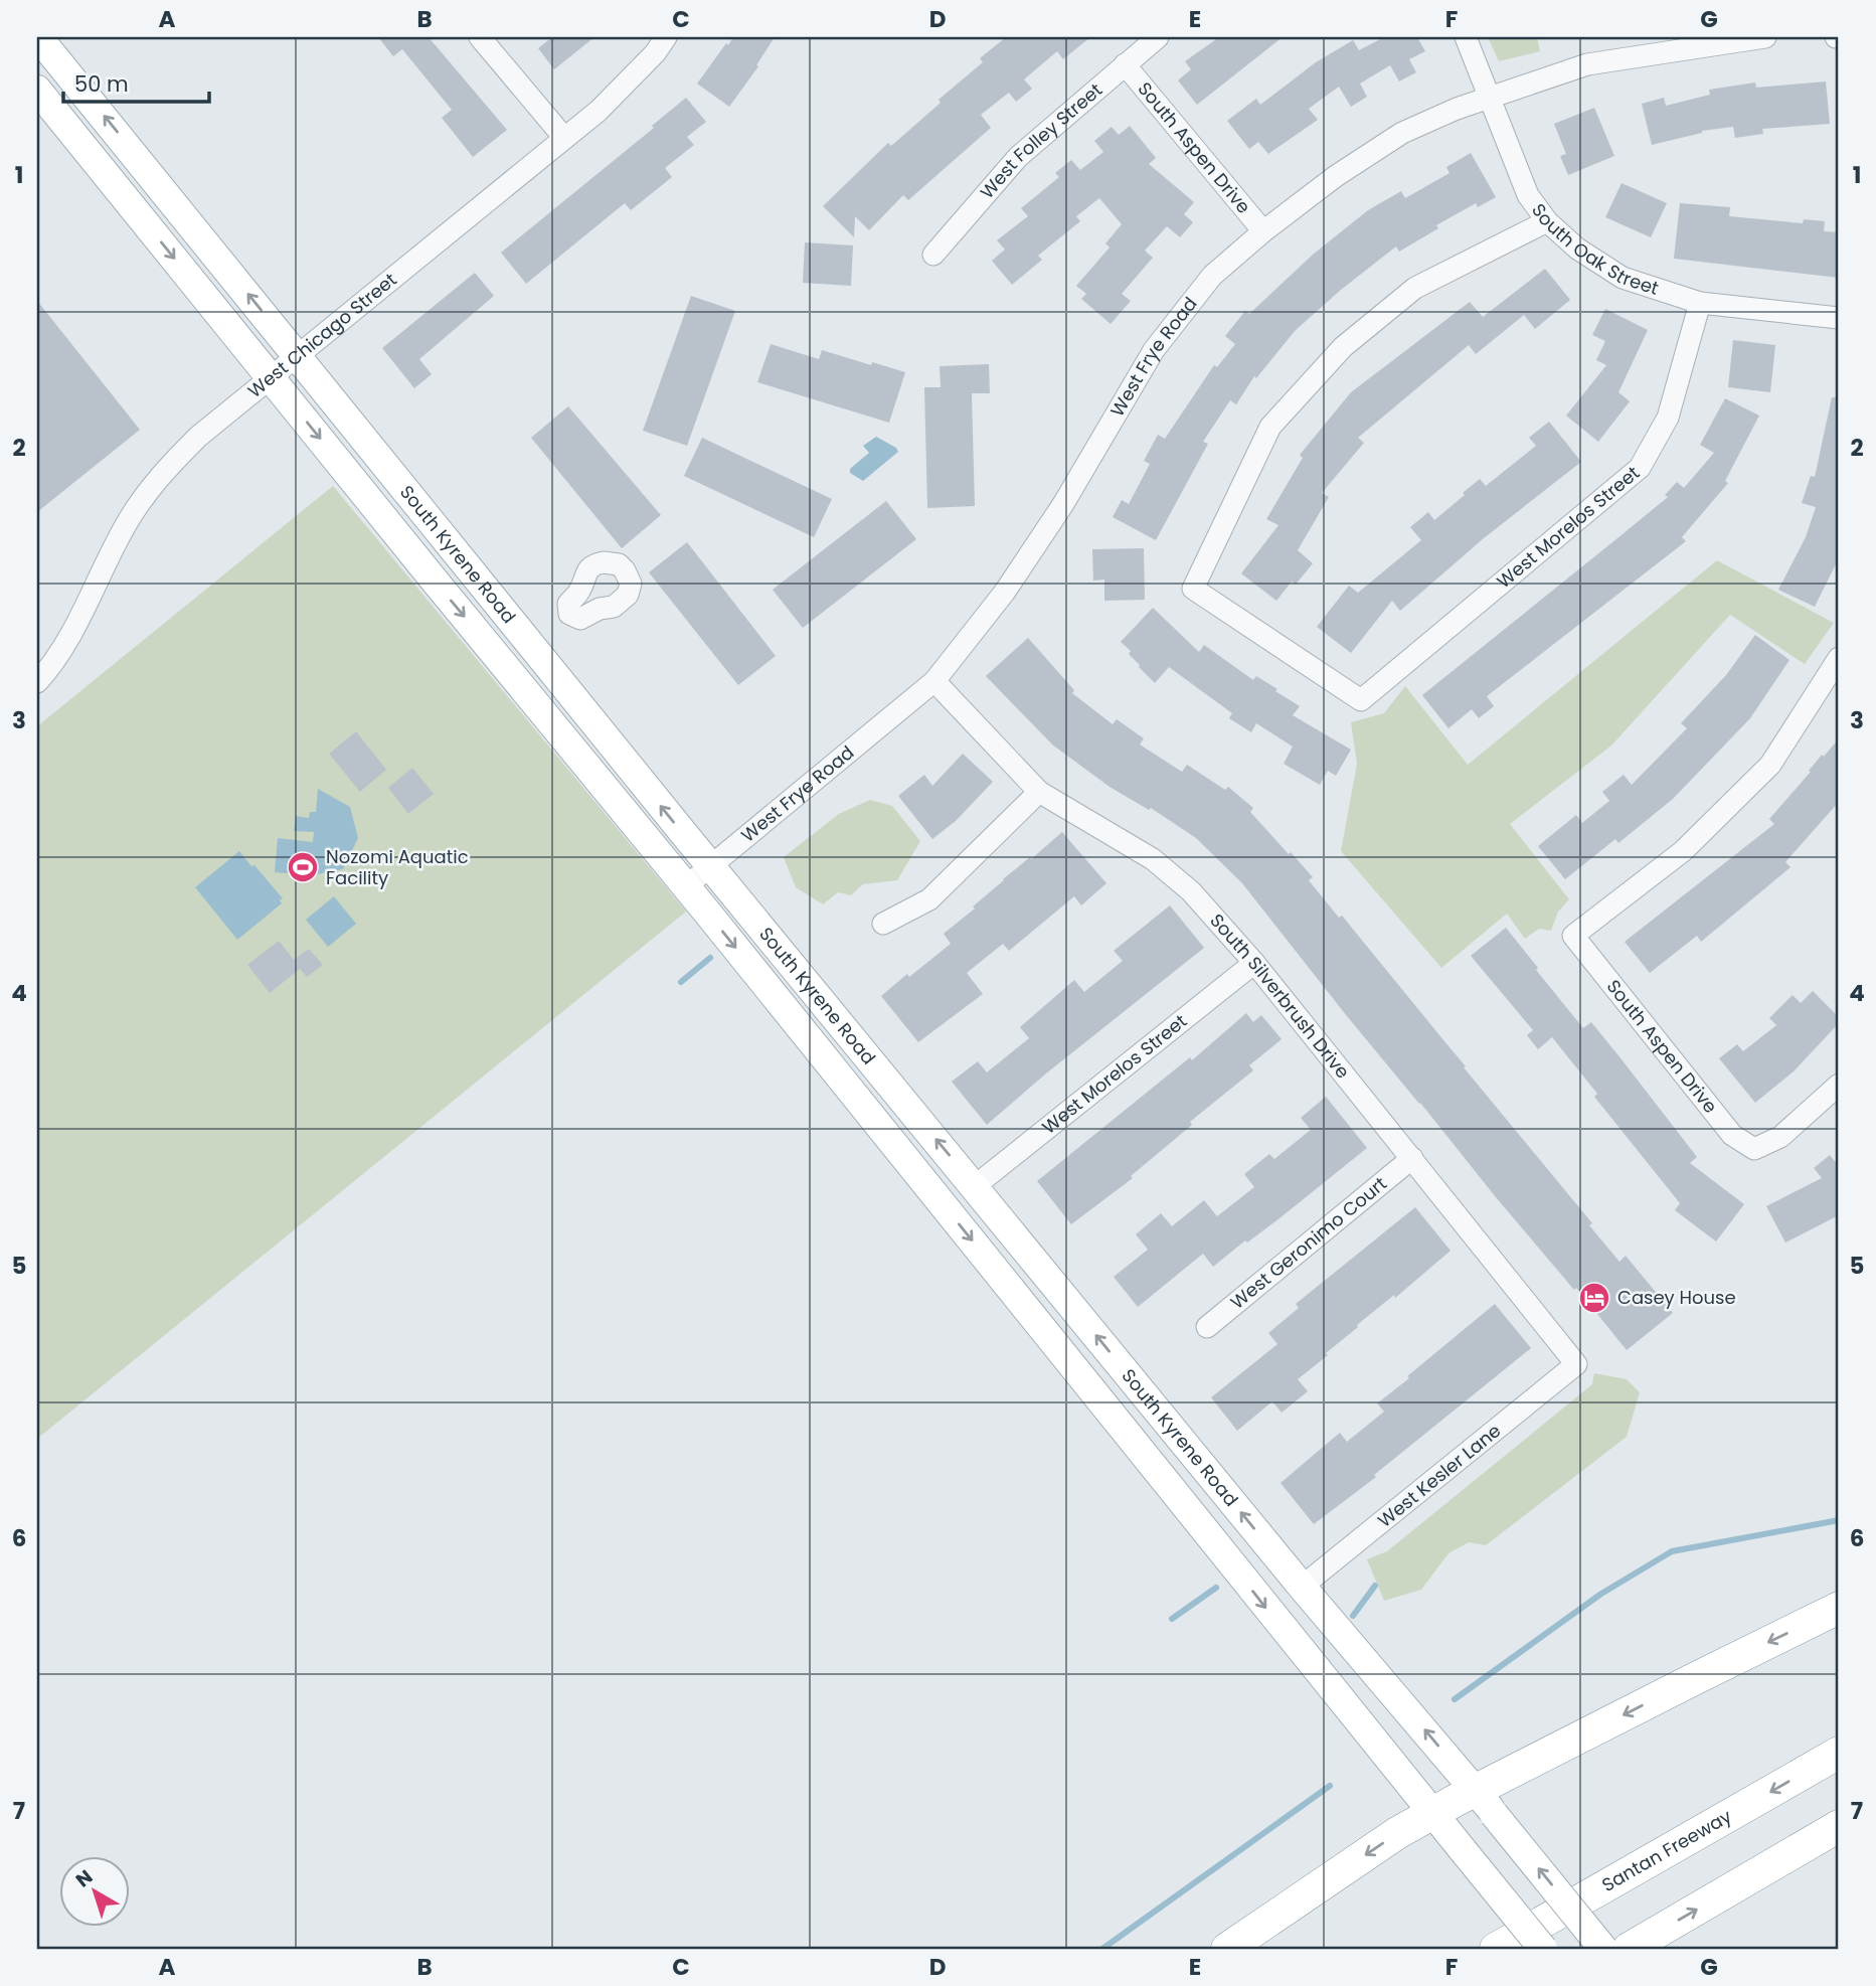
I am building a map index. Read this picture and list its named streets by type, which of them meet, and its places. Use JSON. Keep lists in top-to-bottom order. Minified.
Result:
{"streets":{"highway":["Santan Freeway"],"main road":["South Kyrene Road"],"street":["West Folley Street","South Aspen Drive","South Oak Street","West Chicago Street","West Frye Road","West Morelos Street","South Silverbrush Drive","West Geronimo Court","West Kesler Lane"]},"crossings":[["West Folley Street","South Aspen Drive"],["South Aspen Drive","West Frye Road"],["South Oak Street","West Frye Road"],["South Oak Street","West Morelos Street"],["West Chicago Street","South Kyrene Road"],["West Frye Road","South Kyrene Road"],["West Frye Road","South Silverbrush Drive"],["West Morelos Street","South Kyrene Road"],["West Morelos Street","South Silverbrush Drive"],["South Kyrene Road","West Kesler Lane"],["South Silverbrush Drive","West Geronimo Court"],["South Silverbrush Drive","West Kesler Lane"]],"places":{"sports":["Nozomi Aquatic Facility"],"hotel":["Casey House"]},"scale_bar":"50 m","north":"top left","grid":{"columns":["A","B","C","D","E","F","G"],"rows":["1","2","3","4","5","6","7"]}}
